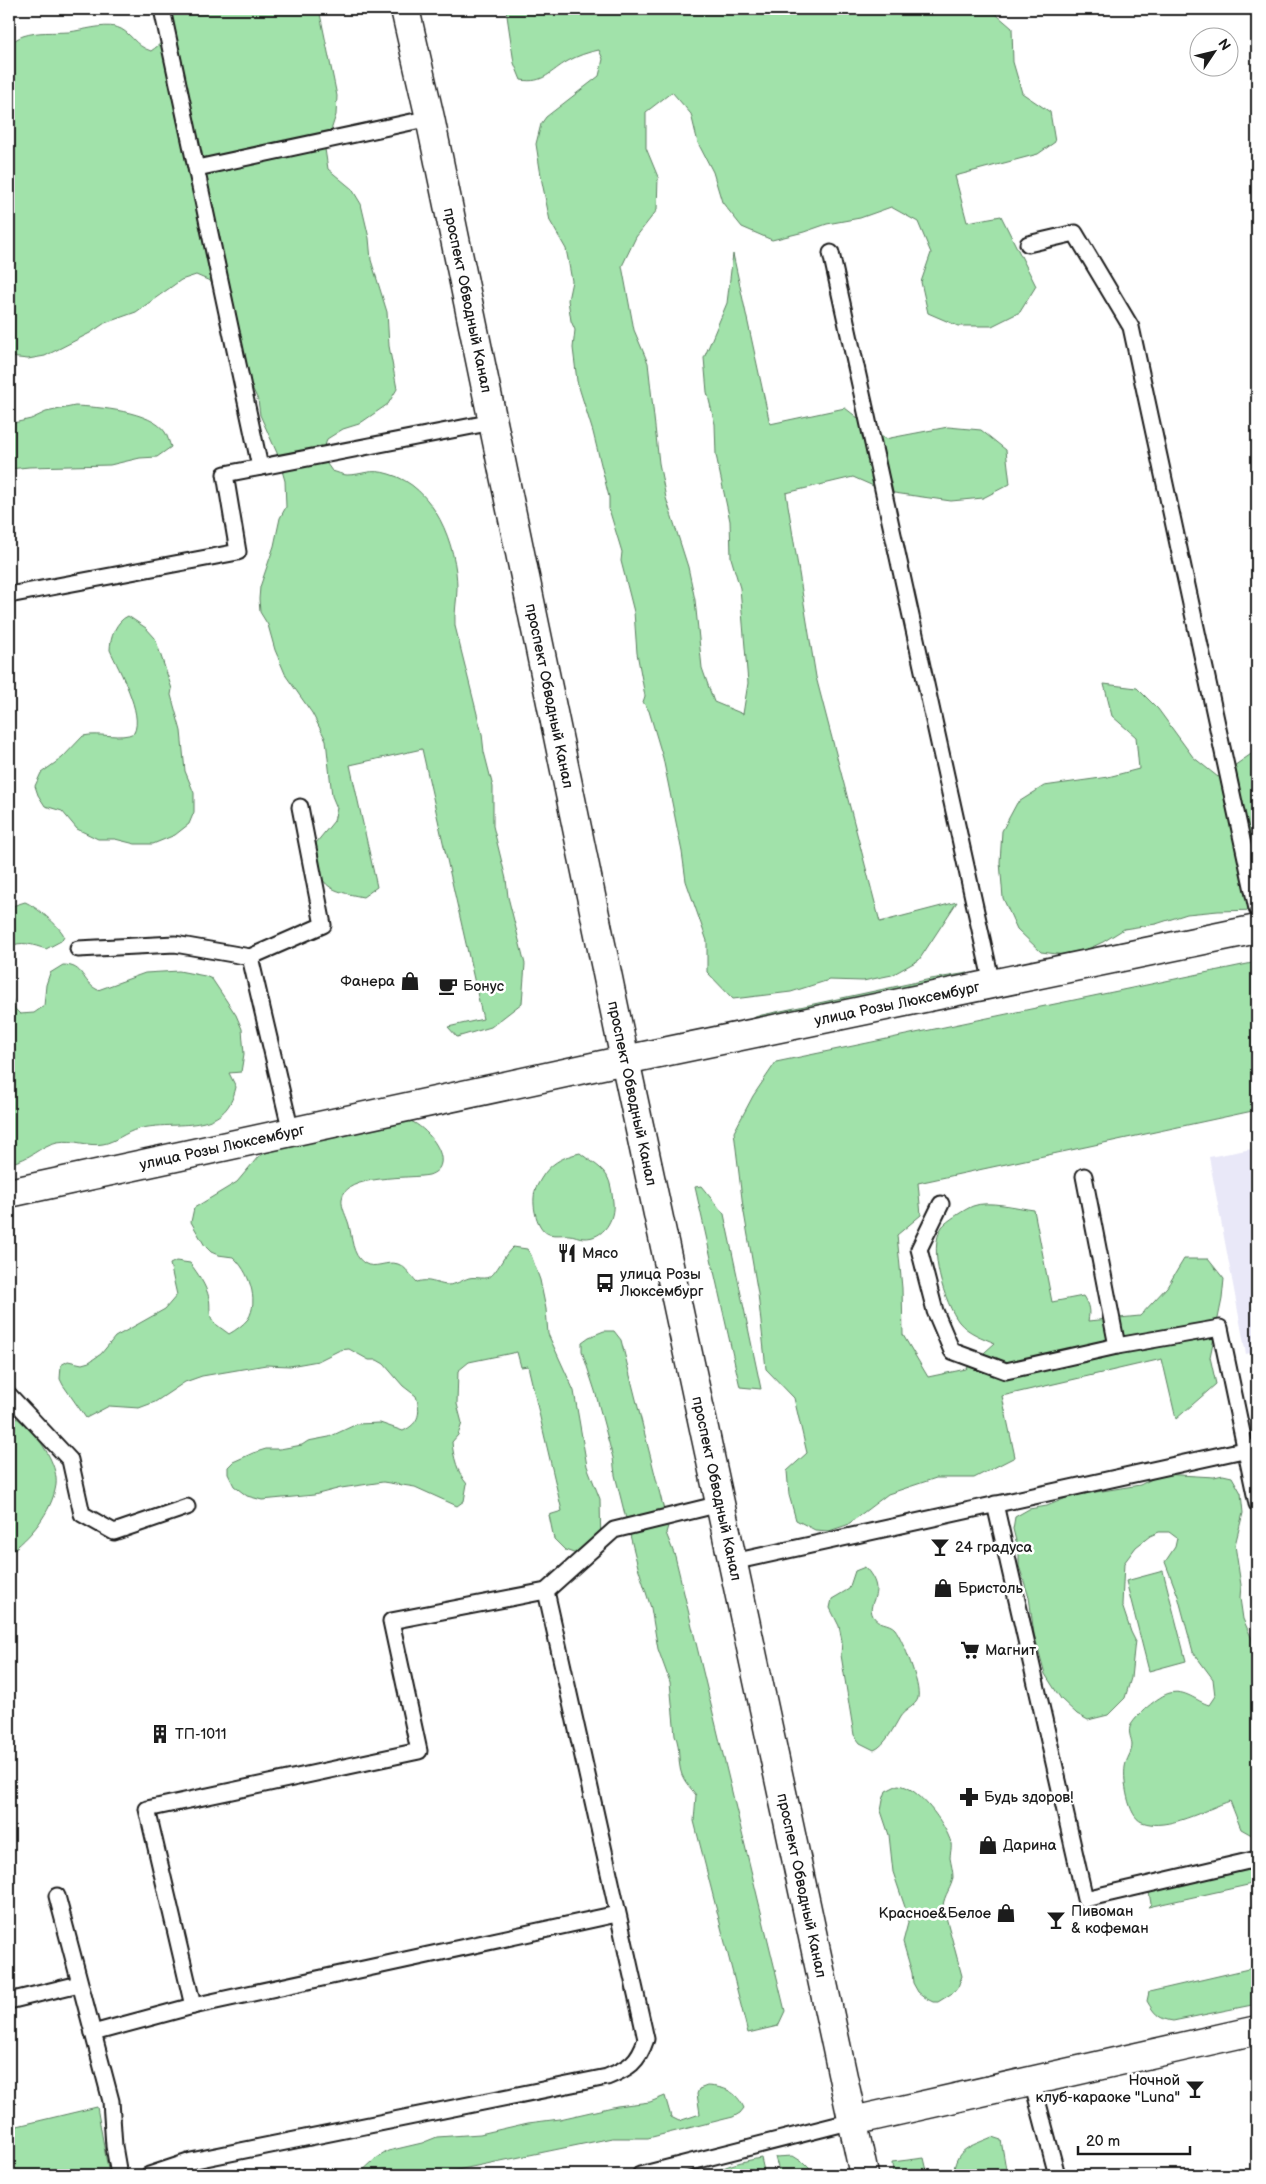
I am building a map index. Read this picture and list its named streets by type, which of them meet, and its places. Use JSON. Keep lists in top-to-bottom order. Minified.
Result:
{"streets":{"main road":["проспект Обводный Канал","улица Розы Люксембург"]},"crossings":[["проспект Обводный Канал","улица Розы Люксембург"]],"places":{"shop":["Фанера","Бристоль","Дарина","Красное&Белое"],"cafe":["Бонус"],"restaurant":["Мясо"],"bus stop":["улица Розы Люксембург"],"bar":["24 градуса","Пивоман & кофеман","Ночной клуб-караоке \"Luna\""],"supermarket":["Магнит"],"building":["ТП-1011"],"pharmacy":["Будь здоров!"]},"scale_bar":"20 m","north":"top right"}
